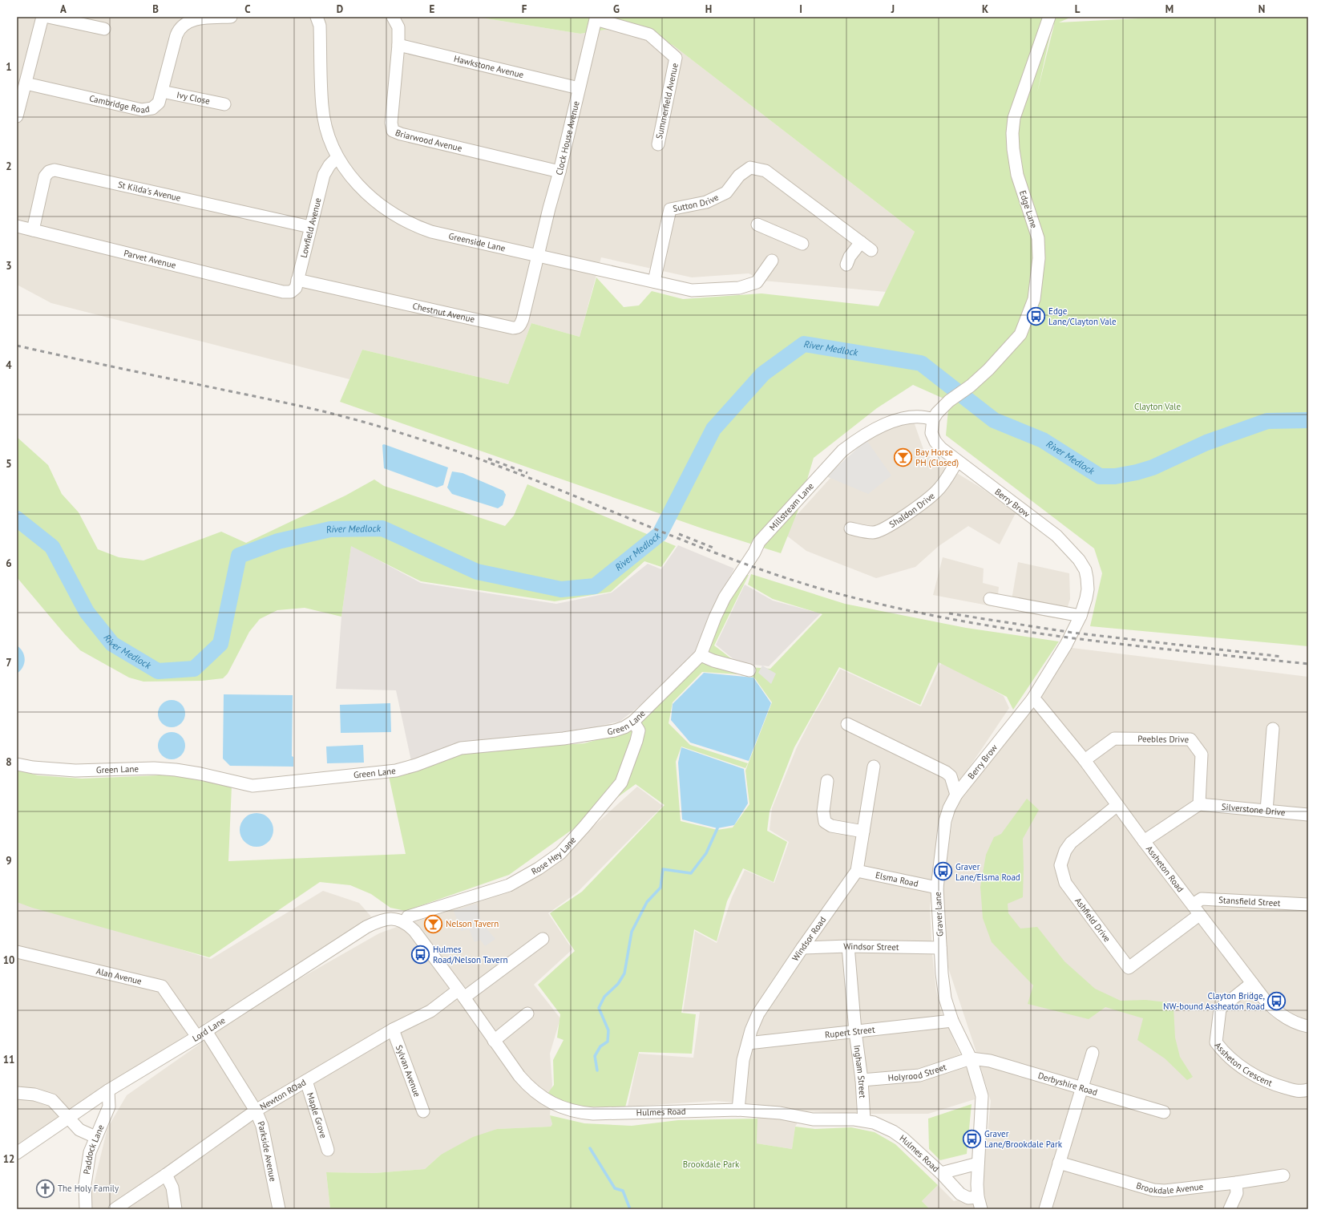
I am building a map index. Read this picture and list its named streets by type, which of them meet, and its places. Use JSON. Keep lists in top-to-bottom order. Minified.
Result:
{"streets":{"street":["Hawkstone Avenue","Ivy Close","Summerfield Avenue","Cambridge Road","Clock House Avenue","Briarwood Avenue","St Kilda's Avenue","Sutton Drive","Edge Lane","Lowfield Avenue","Greenside Lane","Parvet Avenue","Chestnut Avenue","Berry Brow","Millstream Lane","Shaldon Drive","Green Lane","Peebles Drive","Silverstone Drive","Rose Hey Lane","Assheton Road","Elsma Road","Stansfield Street","Graver Lane","Ashfield Drive","Windsor Road","Windsor Street","Alan Avenue","Lord Lane","Rupert Street","Assheton Crescent","Sylvan Avenue","Ingham Street","Holyrood Street","Derbyshire Road","Newton ROad","Hulmes Road","Maple Grove","Paddock Lane","Parkside Avenue","Brookdale Avenue"]},"crossings":[["Hawkstone Avenue","Clock House Avenue"],["Hawkstone Avenue","Briarwood Avenue"],["Ivy Close","Cambridge Road"],["Summerfield Avenue","Clock House Avenue"],["Clock House Avenue","Briarwood Avenue"],["Clock House Avenue","Greenside Lane"],["Clock House Avenue","Chestnut Avenue"],["St Kilda's Avenue","Lowfield Avenue"],["St Kilda's Avenue","Parvet Avenue"],["Sutton Drive","Greenside Lane"],["Edge Lane","Berry Brow"],["Edge Lane","Millstream Lane"],["Lowfield Avenue","Greenside Lane"],["Lowfield Avenue","Parvet Avenue"],["Lowfield Avenue","Chestnut Avenue"],["Greenside Lane","Chestnut Avenue"],["Berry Brow","Millstream Lane"],["Berry Brow","Shaldon Drive"],["Berry Brow","Assheton Road"],["Berry Brow","Graver Lane"],["Millstream Lane","Green Lane"],["Green Lane","Rose Hey Lane"],["Peebles Drive","Silverstone Drive"],["Peebles Drive","Assheton Road"],["Rose Hey Lane","Lord Lane"],["Rose Hey Lane","Hulmes Road"],["Assheton Road","Stansfield Street"],["Assheton Road","Ashfield Drive"],["Assheton Road","Assheton Crescent"],["Elsma Road","Graver Lane"],["Elsma Road","Windsor Road"],["Graver Lane","Windsor Street"],["Graver Lane","Rupert Street"],["Graver Lane","Holyrood Street"],["Graver Lane","Derbyshire Road"],["Graver Lane","Hulmes Road"],["Windsor Road","Windsor Street"],["Windsor Road","Rupert Street"],["Windsor Road","Hulmes Road"],["Windsor Street","Ingham Street"],["Alan Avenue","Lord Lane"],["Alan Avenue","Parkside Avenue"],["Lord Lane","Hulmes Road"],["Lord Lane","Paddock Lane"],["Lord Lane","Parkside Avenue"],["Rupert Street","Ingham Street"],["Sylvan Avenue","Newton ROad"],["Ingham Street","Holyrood Street"],["Ingham Street","Hulmes Road"],["Holyrood Street","Derbyshire Road"],["Newton ROad","Hulmes Road"],["Newton ROad","Maple Grove"],["Newton ROad","Parkside Avenue"]],"water":["River Medlock"],"parks":["Clayton Vale","Brookdale Park"],"places":{"bus stop":["Edge Lane/Clayton Vale","Graver Lane/Elsma Road","Hulmes Road/Nelson Tavern","Clayton Bridge, NW-bound Assheaton Road","Graver Lane/Brookdale Park"],"bar":["Bay Horse PH (Closed)","Nelson Tavern"],"church":["The Holy Family"]},"grid":{"columns":["A","B","C","D","E","F","G","H","I","J","K","L","M","N"],"rows":["1","2","3","4","5","6","7","8","9","10","11","12"]}}
